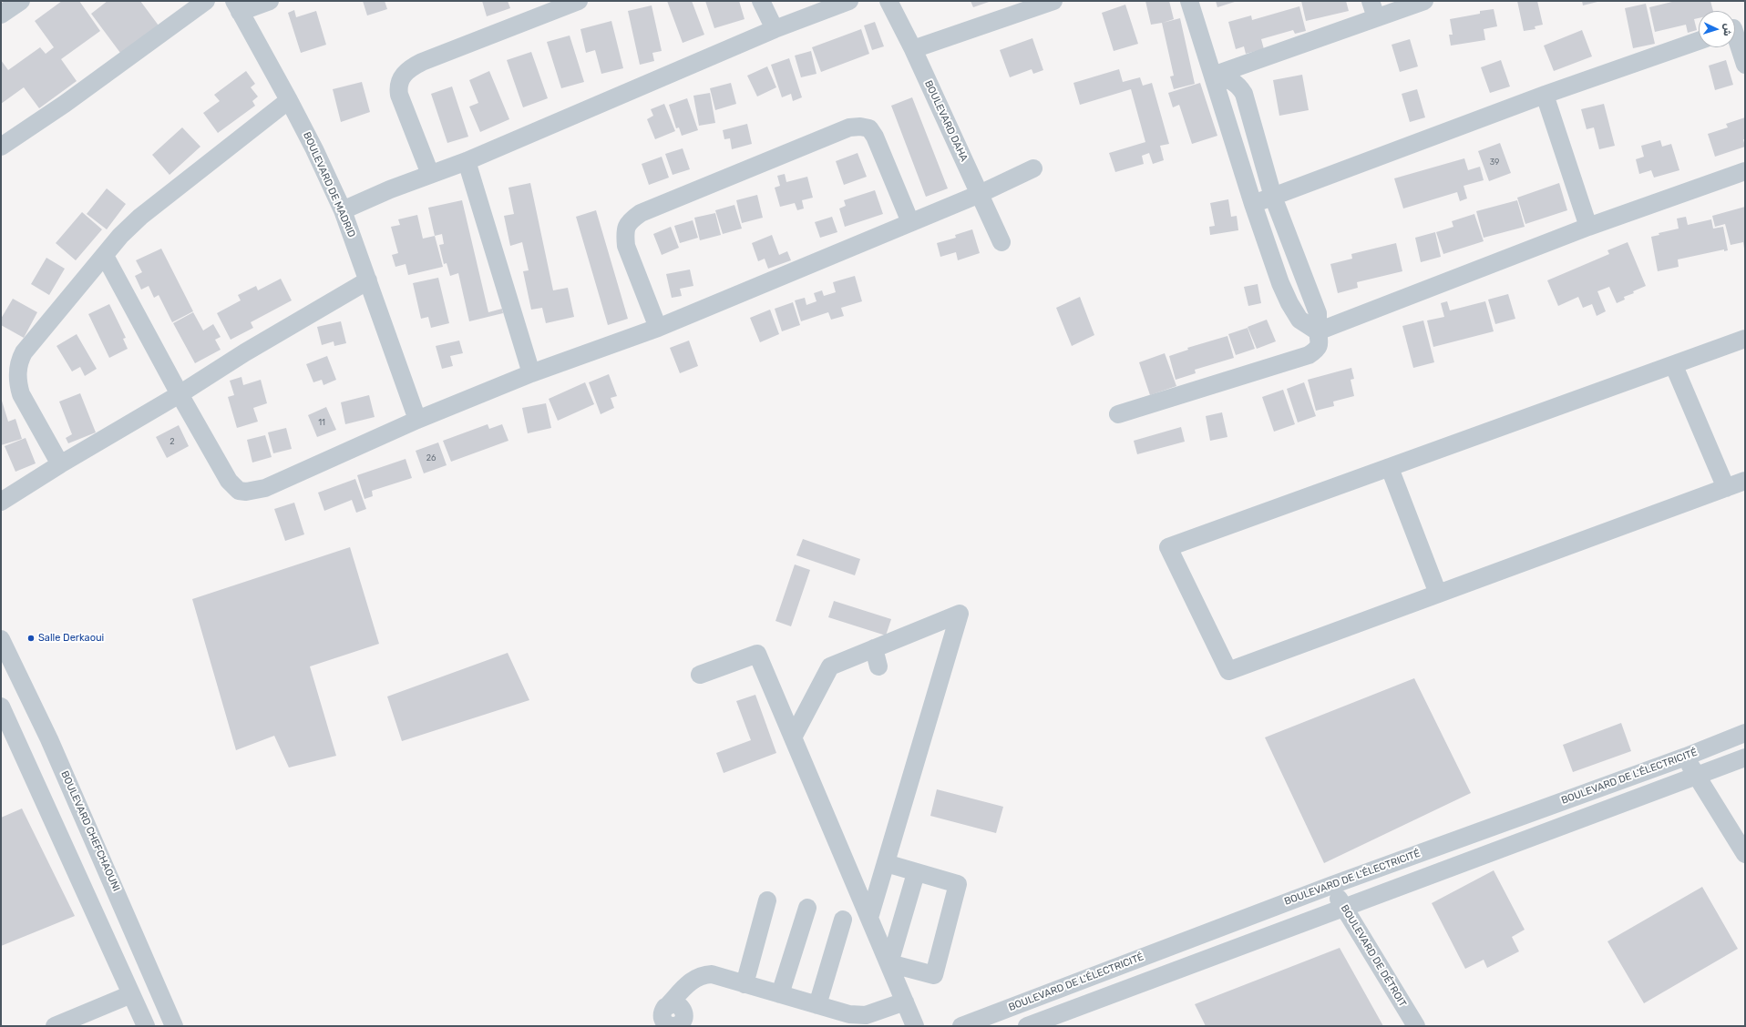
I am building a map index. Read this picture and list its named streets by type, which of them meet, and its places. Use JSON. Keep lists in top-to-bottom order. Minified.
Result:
{"streets":{"street":["BOULEVARD DAHA","BOULEVARD DE MADRID","BOULEVARD DE L'ÉLECTRICITÉ","BOULEVARD CHEFCHAOUNI","BOULEVARD DE DÉTROIT"]},"crossings":[["BOULEVARD DE L'ÉLECTRICITÉ","BOULEVARD DE DÉTROIT"]],"places":["Salle Derkaoui"],"house_numbers":["39","11","2","26"],"north":"right"}
